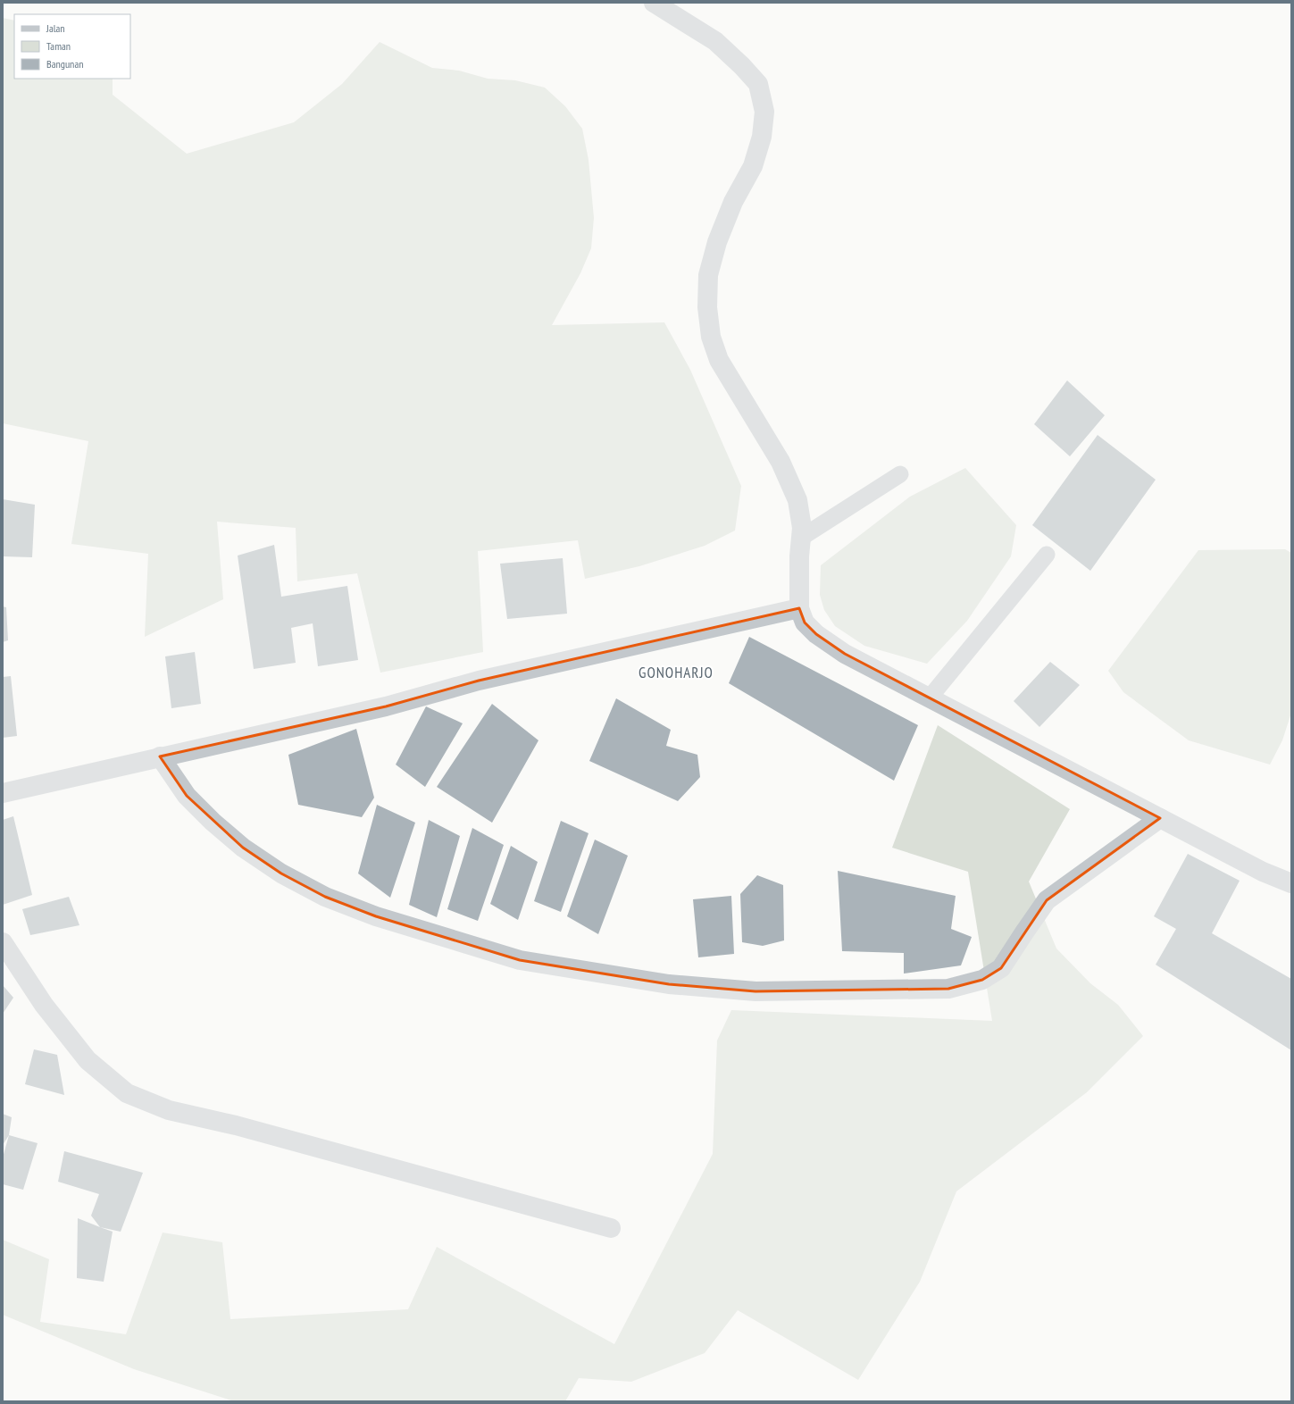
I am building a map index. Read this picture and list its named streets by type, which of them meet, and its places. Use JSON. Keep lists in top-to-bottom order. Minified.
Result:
{"districts":["GONOHARJO"],"legend":["Jalan","Taman","Bangunan"]}
